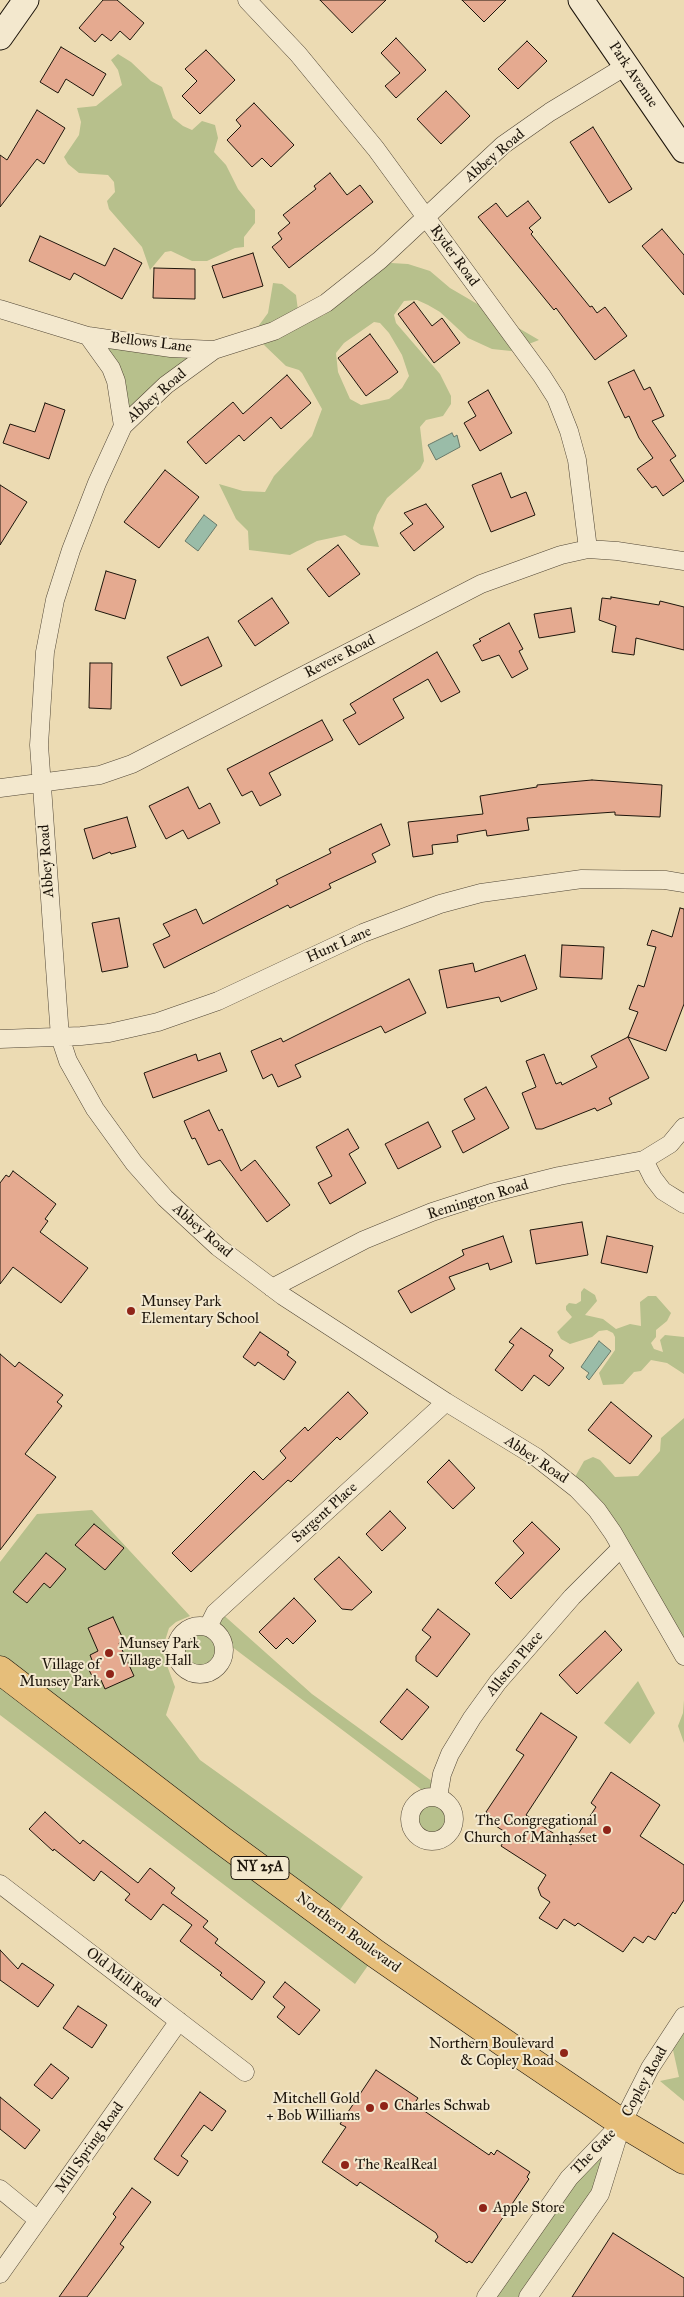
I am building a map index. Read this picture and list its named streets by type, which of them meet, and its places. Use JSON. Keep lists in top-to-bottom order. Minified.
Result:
{"streets":{"main road":["NY 25A","Northern Boulevard"],"street":["Park Avenue","Abbey Road","Ryder Road","Bellows Lane","Revere Road","Hunt Lane","Remington Road","Sargent Place","Allston Place","Old Mill Road","Copley Road","Mill Spring Road","The Gate"]},"crossings":[["Park Avenue","Abbey Road"],["Abbey Road","Ryder Road"],["Abbey Road","Bellows Lane"],["Abbey Road","Revere Road"],["Abbey Road","Hunt Lane"],["Abbey Road","Remington Road"],["Abbey Road","Sargent Place"],["Abbey Road","Allston Place"],["Ryder Road","Revere Road"],["Northern Boulevard","Copley Road"],["Northern Boulevard","The Gate"],["Old Mill Road","Mill Spring Road"],["Copley Road","The Gate"]],"places":["Munsey Park Elementary School","Munsey Park Village Hall","Village of Munsey Park","The Congregational Church of Manhasset","Northern Boulevard & Copley Road","Charles Schwab","Mitchell Gold + Bob Williams","The RealReal","Apple Store"]}
